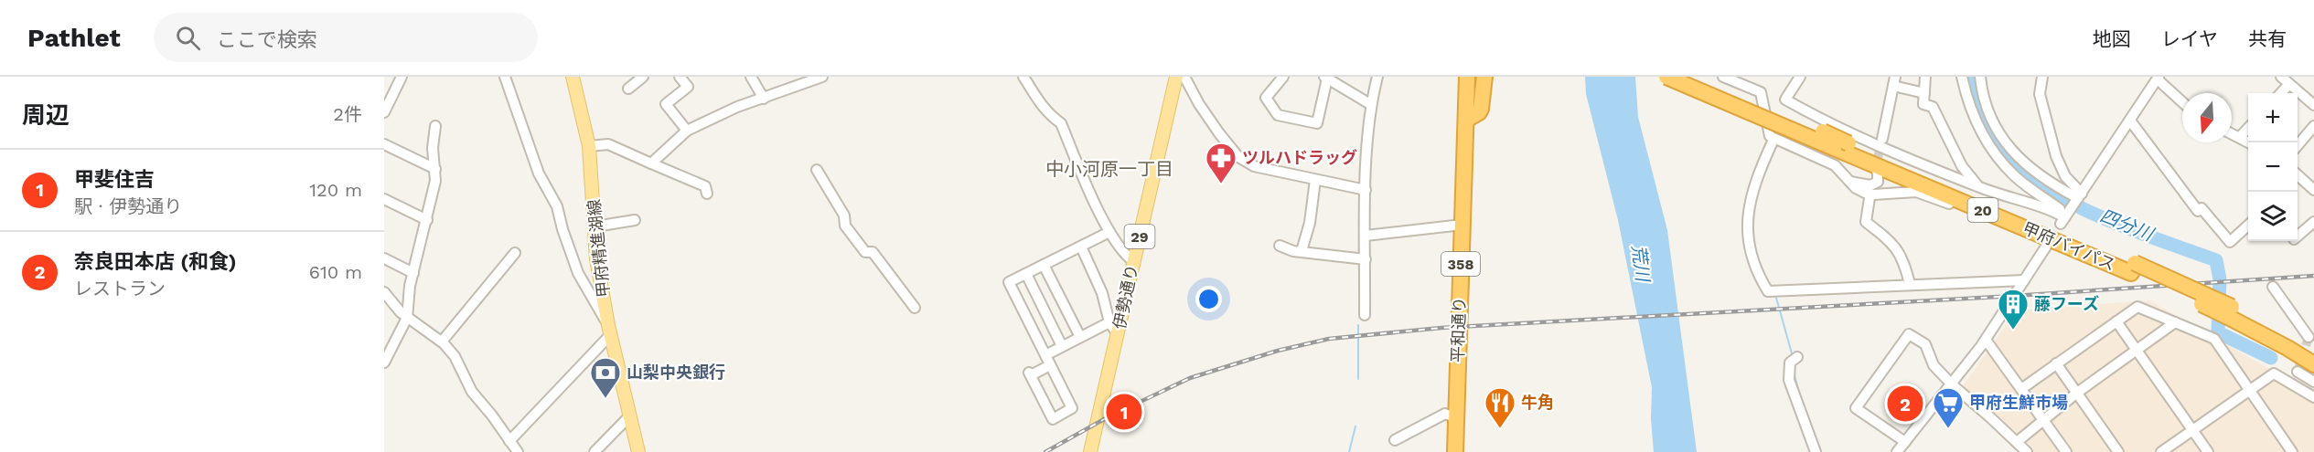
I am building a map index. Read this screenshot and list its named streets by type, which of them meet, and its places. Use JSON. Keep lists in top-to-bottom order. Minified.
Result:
{"streets":{"highway":["20","甲府バイパス","358","平和通り"],"main road":["29","甲府精進湖線","伊勢通り"]},"districts":["中小河原一丁目"],"water":["四分川","荒川"],"places":{"pharmacy":["ツルハドラッグ"],"building":["藤フーズ"],"bank":["山梨中央銀行"],"restaurant":["牛角"],"supermarket":["甲府生鮮市場"]},"north":"bottom","page":{"header":"Pathlet","search":"ここで検索","nav":["地図","レイヤ","共有"],"heading":["周辺","2件"],"map_buttons":["+","−"],"list":[{"mark":"1","name":"甲斐住吉","note":"駅 · 伊勢通り","value":"120 m"},{"mark":"2","name":"奈良田本店 (和食)","note":"レストラン","value":"610 m"}],"pins":["2","1"]}}
